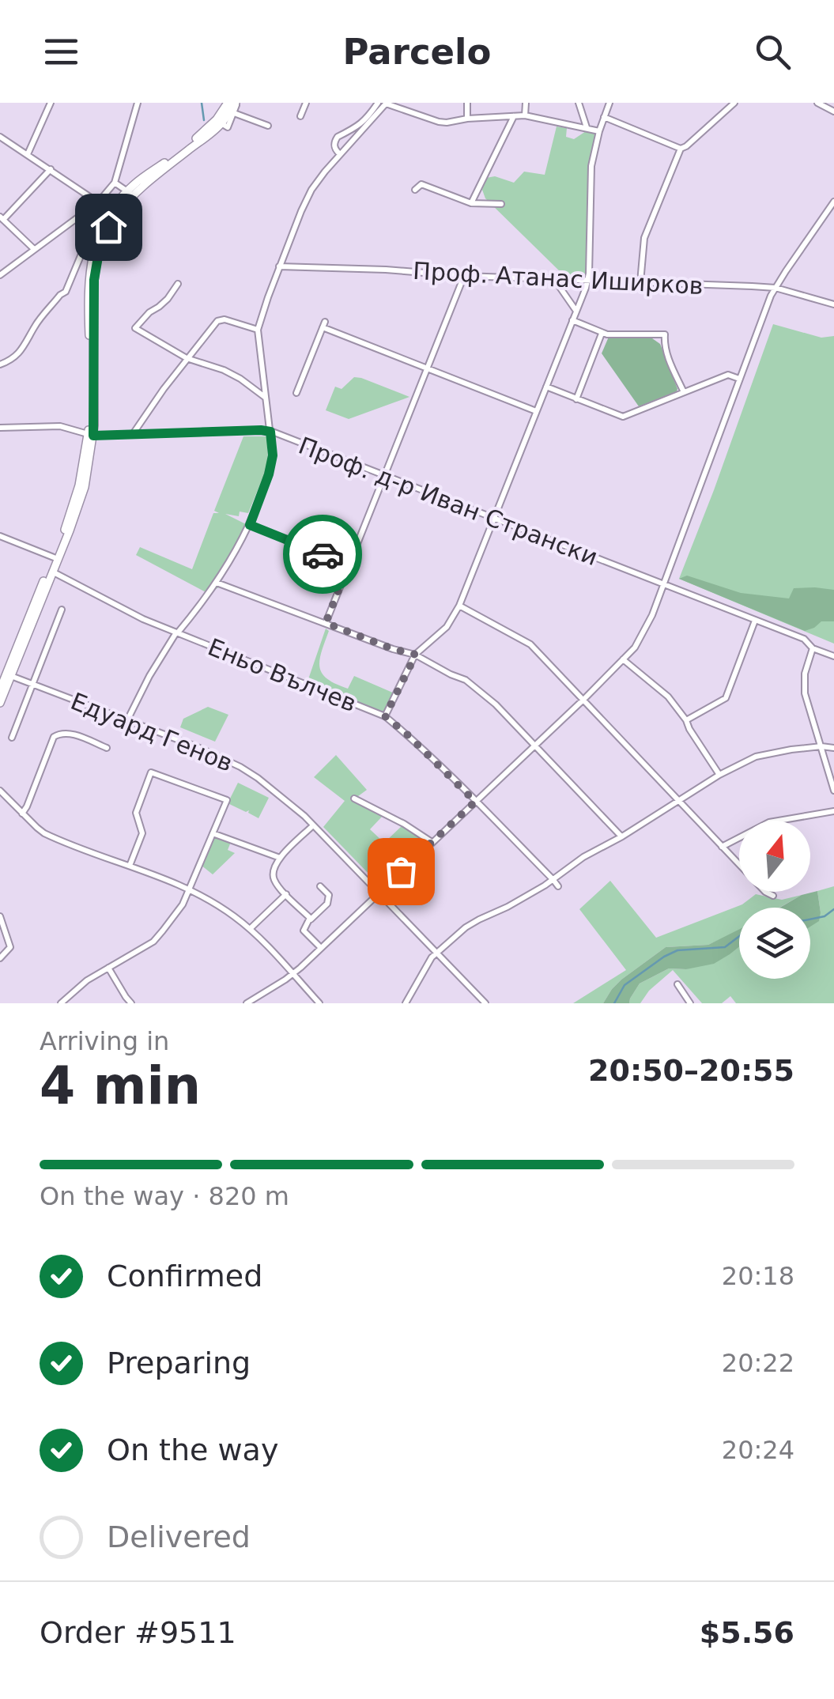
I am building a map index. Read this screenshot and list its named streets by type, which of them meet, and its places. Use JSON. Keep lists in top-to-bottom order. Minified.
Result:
{"streets":{"street":["Проф. Атанас Иширков","Проф. д-р Иван Странски","Еньо Вълчев","Едуард Генов"]},"north":"top","page":{"header":"Parcelo","heading":["4 min","Arriving in","20:50–20:55"],"panel":["Order #9511","$5.56"],"bar":"On the way · 820 m","list":[["Confirmed","20:18"],["Preparing","20:22"],["On the way","20:24"],"Delivered"]}}
